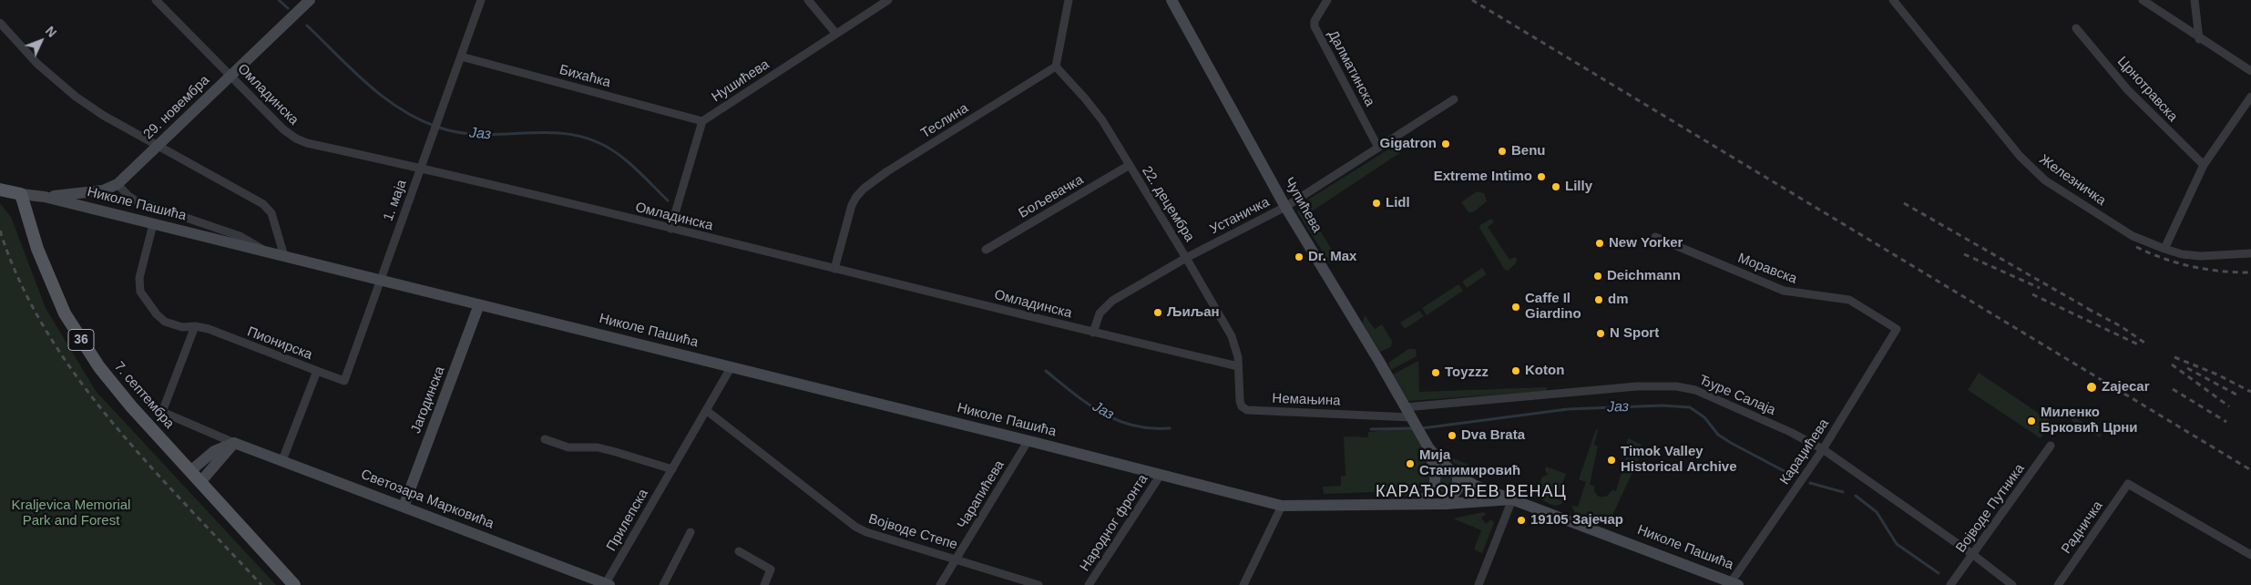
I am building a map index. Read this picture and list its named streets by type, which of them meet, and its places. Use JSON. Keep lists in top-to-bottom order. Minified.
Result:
{"streets":{"main road":["Николе Пашића","36","7. септембра"],"street":["Далматинска","Бихаћка","Нушићева","Црнотравска","Омладинска","29. новембра","Теслина","Железничка","Бољевачка","1. маја","22. децембра","Чупићева","Устаничка","Моравска","Пионирска","Ђуре Салаја","Јагодинска","Немањина","Караџићева","Чарапићева","Светозара Марковића","Војводе Путника","Прилепска","Народног фронта","Радничка","Војводе Степе"]},"crossings":[["Далматинска","Устаничка"],["Бихаћка","Нушићева"],["Бихаћка","1. маја"],["Омладинска","29. новембра"],["Омладинска","Теслина"],["Омладинска","1. маја"],["Омладинска","22. децембра"],["Омладинска","Устаничка"],["Омладинска","Немањина"],["29. новембра","Николе Пашића"],["Теслина","22. децембра"],["Бољевачка","22. децембра"],["1. маја","Николе Пашића"],["1. маја","Пионирска"],["Николе Пашића","Пионирска"],["Николе Пашића","7. септембра"],["Николе Пашића","Јагодинска"],["Николе Пашића","Караџићева"],["Николе Пашића","Чарапићева"],["Николе Пашића","Прилепска"],["Николе Пашића","Народног фронта"],["22. децембра","Устаничка"],["22. децембра","Немањина"],["Чупићева","Устаничка"],["Чупићева","Ђуре Салаја"],["Чупићева","Немањина"],["Моравска","Караџићева"],["Пионирска","Светозара Марковића"],["Ђуре Салаја","Караџићева"],["Ђуре Салаја","Војводе Путника"],["Јагодинска","Светозара Марковића"],["Чарапићева","Војводе Степе"],["Светозара Марковића","Прилепска"],["Прилепска","Војводе Степе"]],"districts":["КАРАЂОРЂЕВ ВЕНАЦ"],"water":["Јаз"],"parks":["Kraljevica Memorial Park and Forest"],"places":["Gigatron","Benu","Extreme Intimo","Lilly","Lidl","New Yorker","Dr. Max","Deichmann","dm","Caffe Il Giardino","Љиљан","N Sport","Koton","Toyzzz","Zajecar","Миленко Брковић Црни","Dva Brata","Timok Valley Historical Archive","Мија Станимировић","19105 Зајечар"],"north":"top right"}
